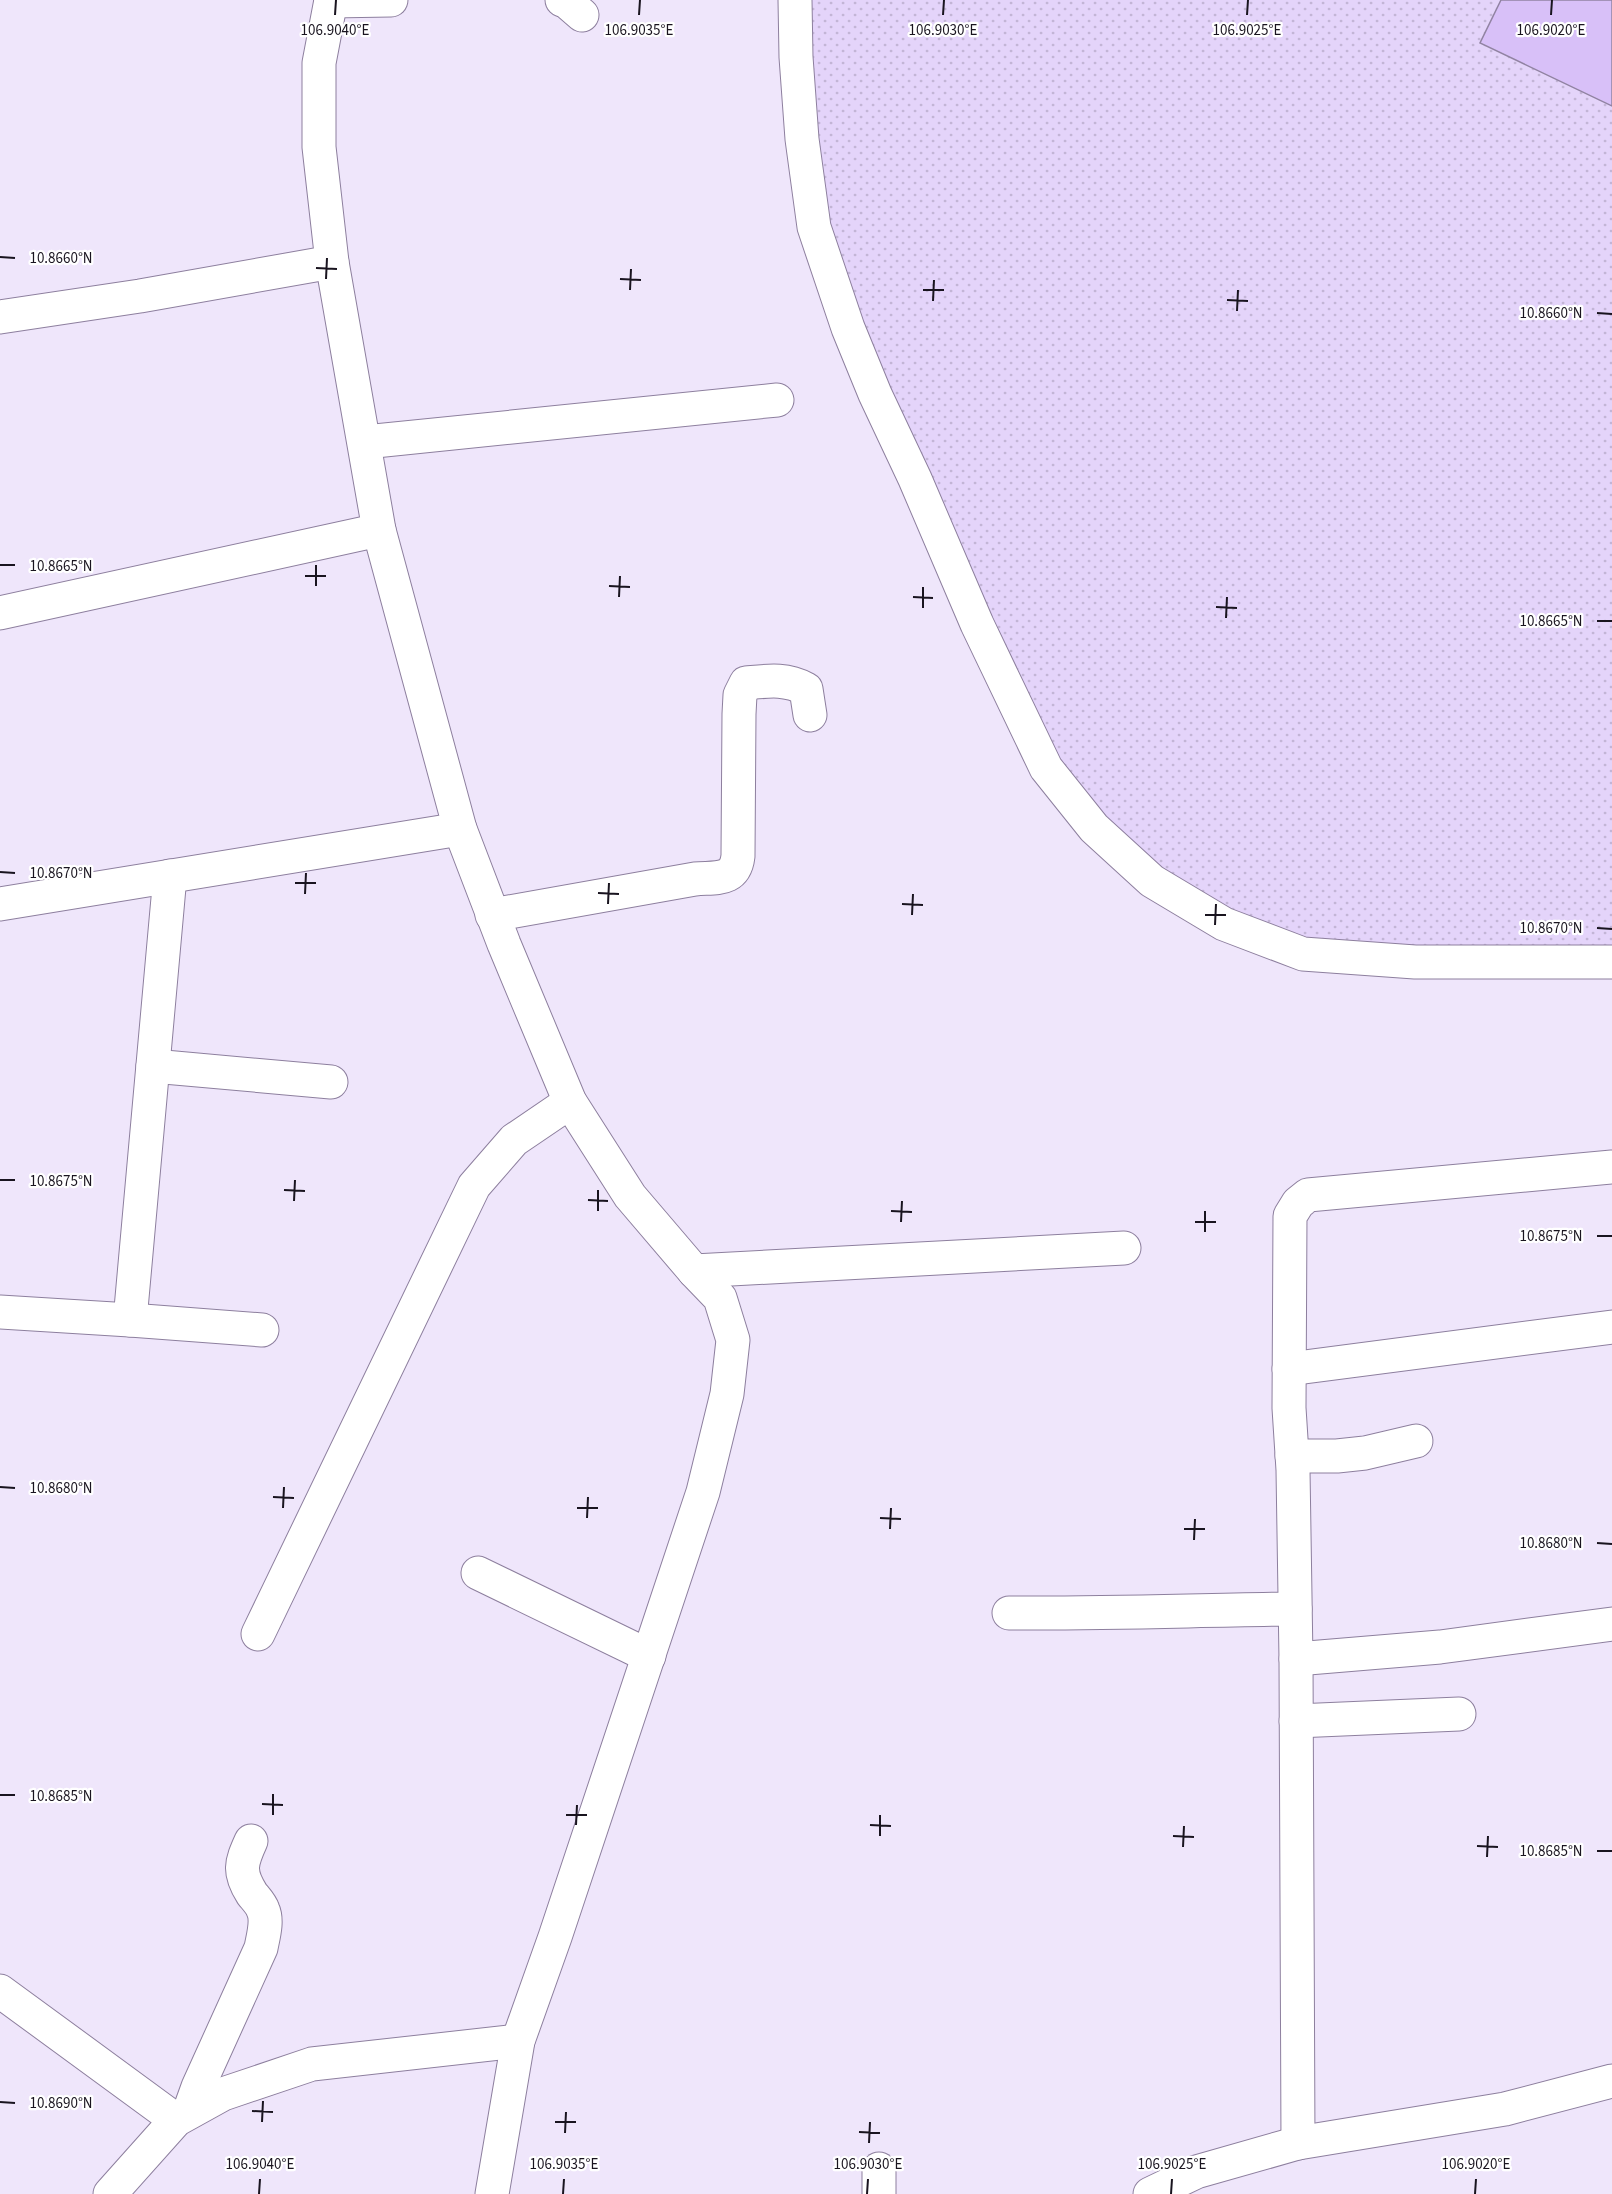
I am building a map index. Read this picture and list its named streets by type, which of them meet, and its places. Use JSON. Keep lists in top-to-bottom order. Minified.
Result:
{"coordinates":["106.9040°E","106.9035°E","106.9030°E","106.9025°E","106.9020°E","10.8660°N","10.8665°N","10.8670°N","10.8675°N","10.8680°N","10.8685°N","10.8690°N"]}
